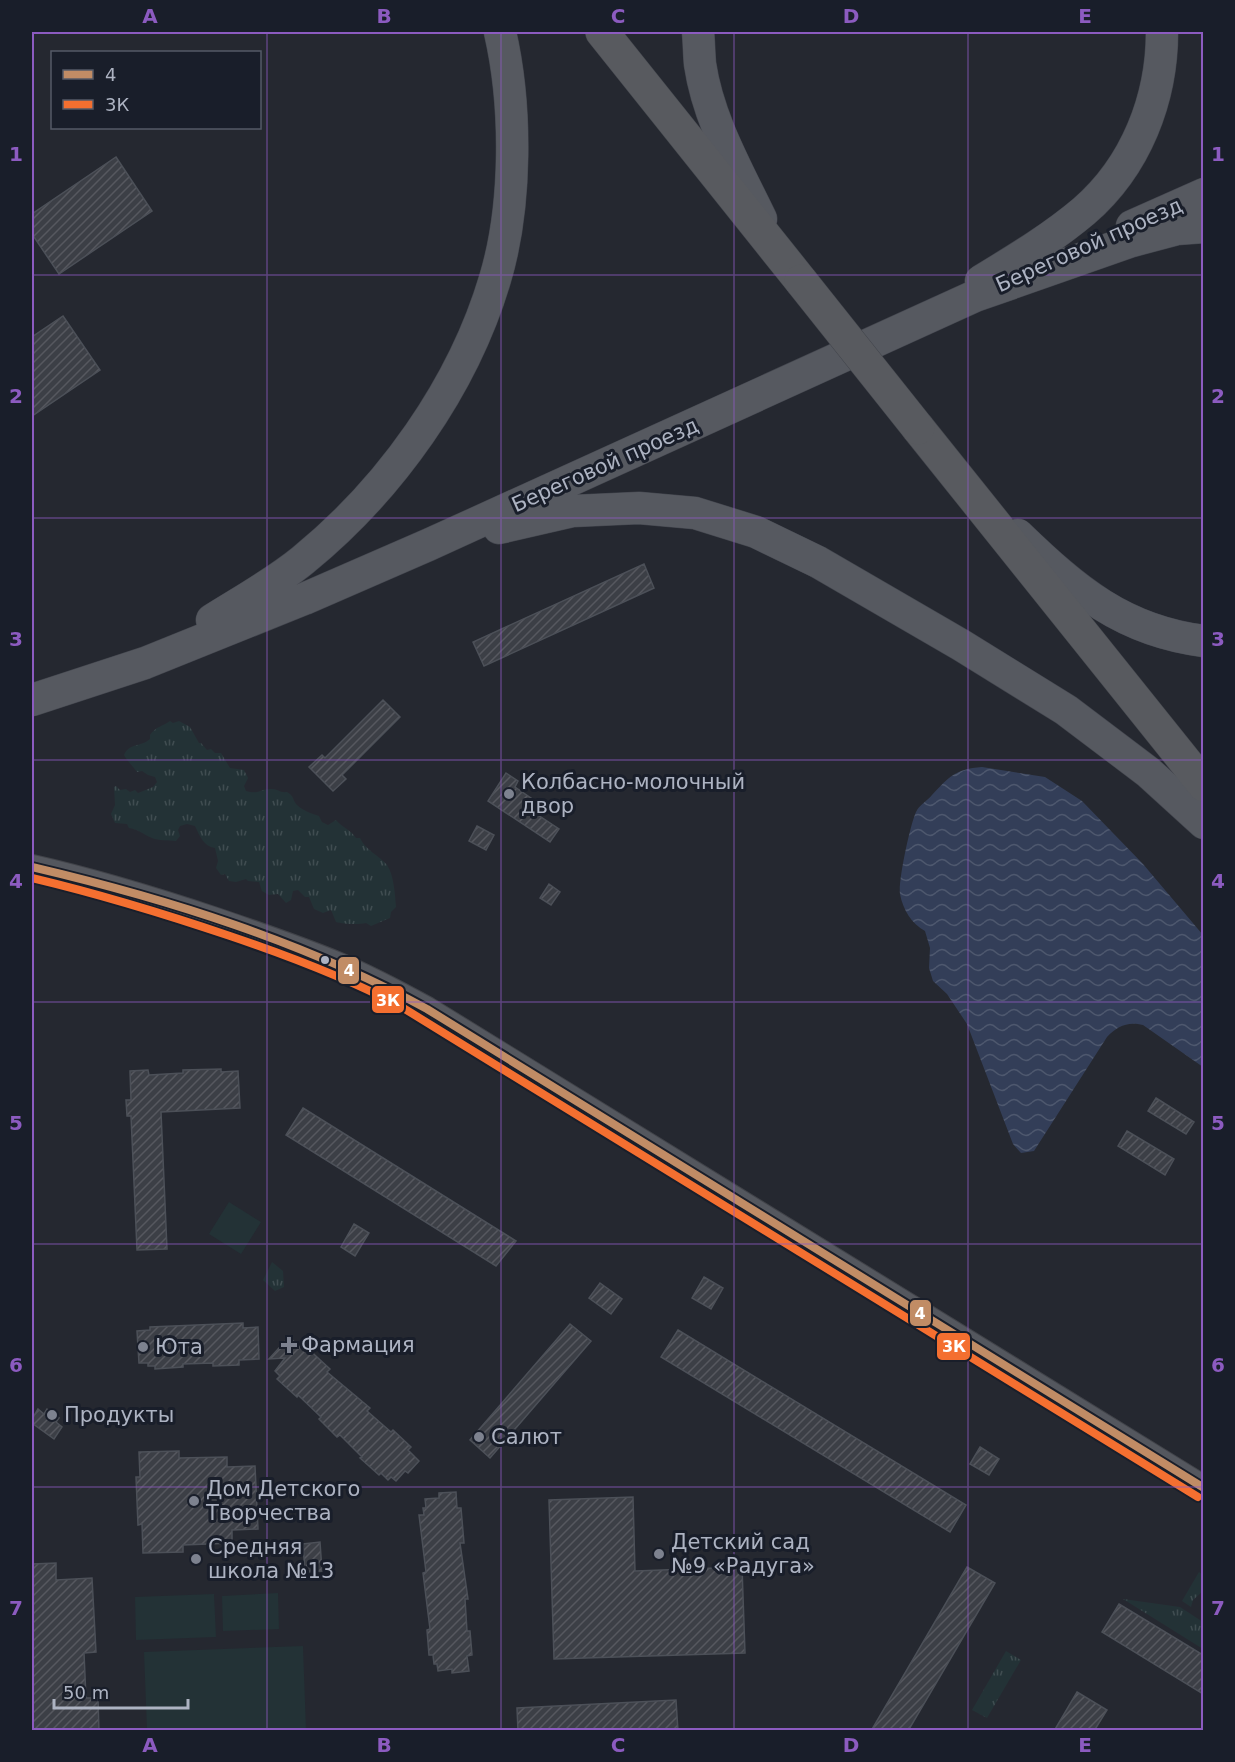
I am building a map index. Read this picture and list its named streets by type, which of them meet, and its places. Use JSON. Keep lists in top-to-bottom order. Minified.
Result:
{"streets":{"main road":["Береговой проезд"]},"places":{"other":["Колбасно-молочный двор","Юта","Продукты","Салют","Дом Детского Творчества","Детский сад №9 «Радуга»","Средняя школа №13"],"health":["Фармация"]},"lines":["transit line 4","transit line 3К"],"legend":["4","3К"],"scale_bar":"50 m","grid":{"columns":["A","B","C","D","E"],"rows":["1","2","3","4","5","6","7"]}}
